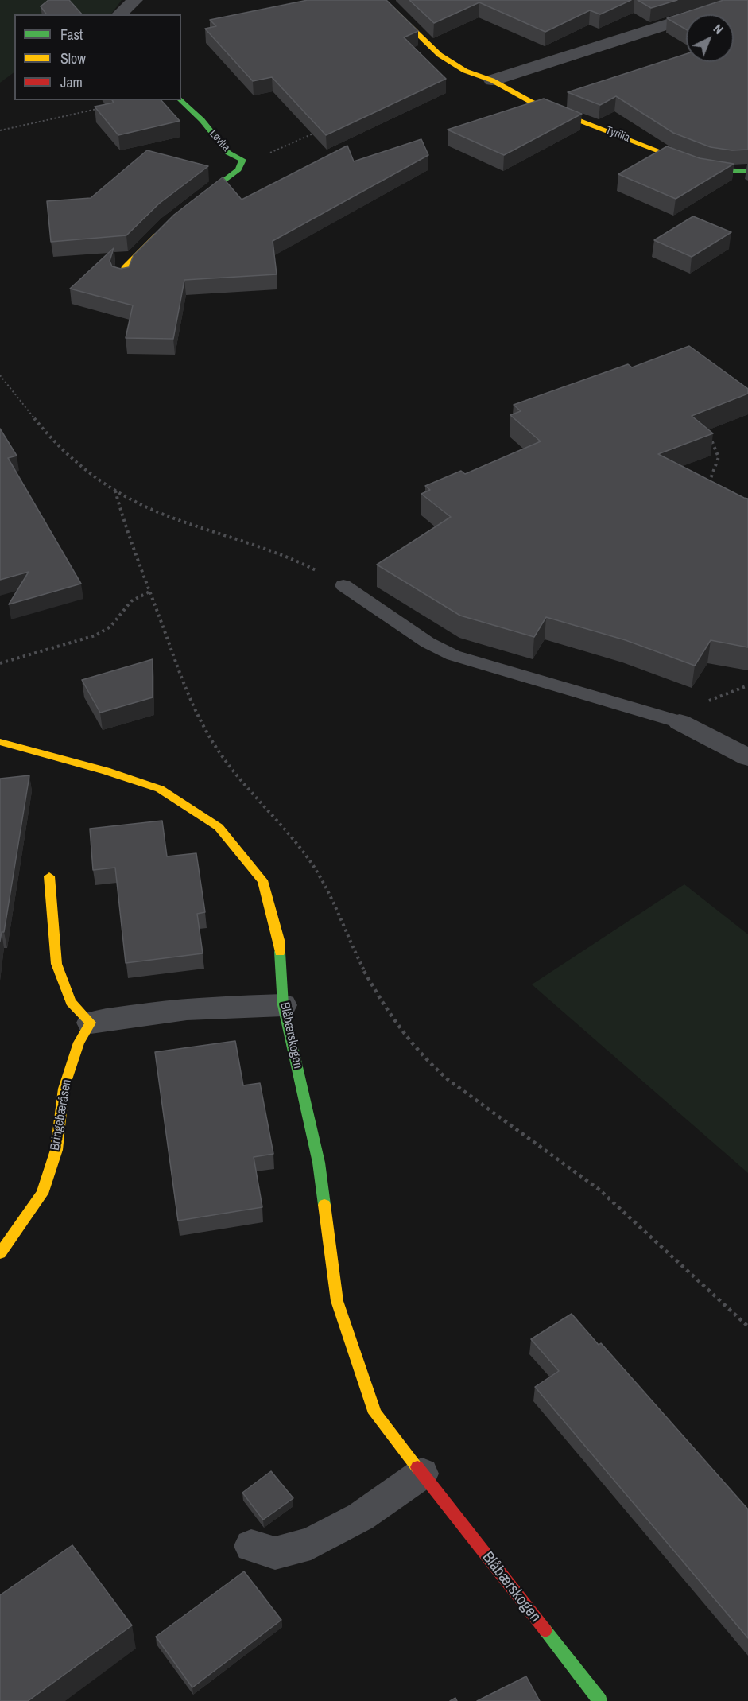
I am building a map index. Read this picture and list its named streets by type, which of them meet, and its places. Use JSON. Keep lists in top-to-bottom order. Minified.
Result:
{"streets":{"street":["Tyrilia","Løvlia","Blåbærskogen","Bringebæråsen"]},"legend":["Fast","Slow","Jam"],"north":"top right"}
